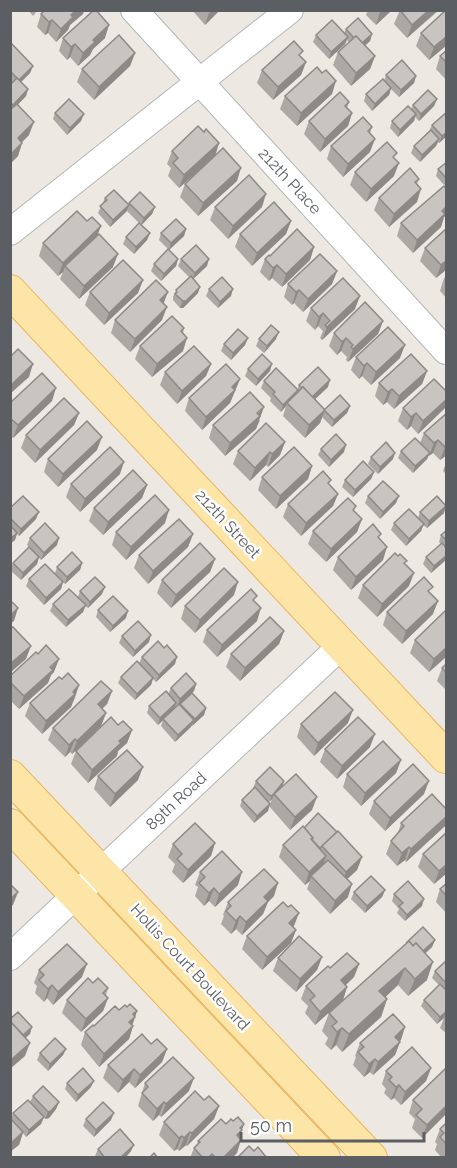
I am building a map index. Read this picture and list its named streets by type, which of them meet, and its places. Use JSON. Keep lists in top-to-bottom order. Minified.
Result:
{"streets":{"main road":["212th Street","Hollis Court Boulevard"],"street":["212th Place","89th Road"]},"crossings":[["212th Street","89th Road"],["89th Road","Hollis Court Boulevard"]],"scale_bar":"50 m"}
